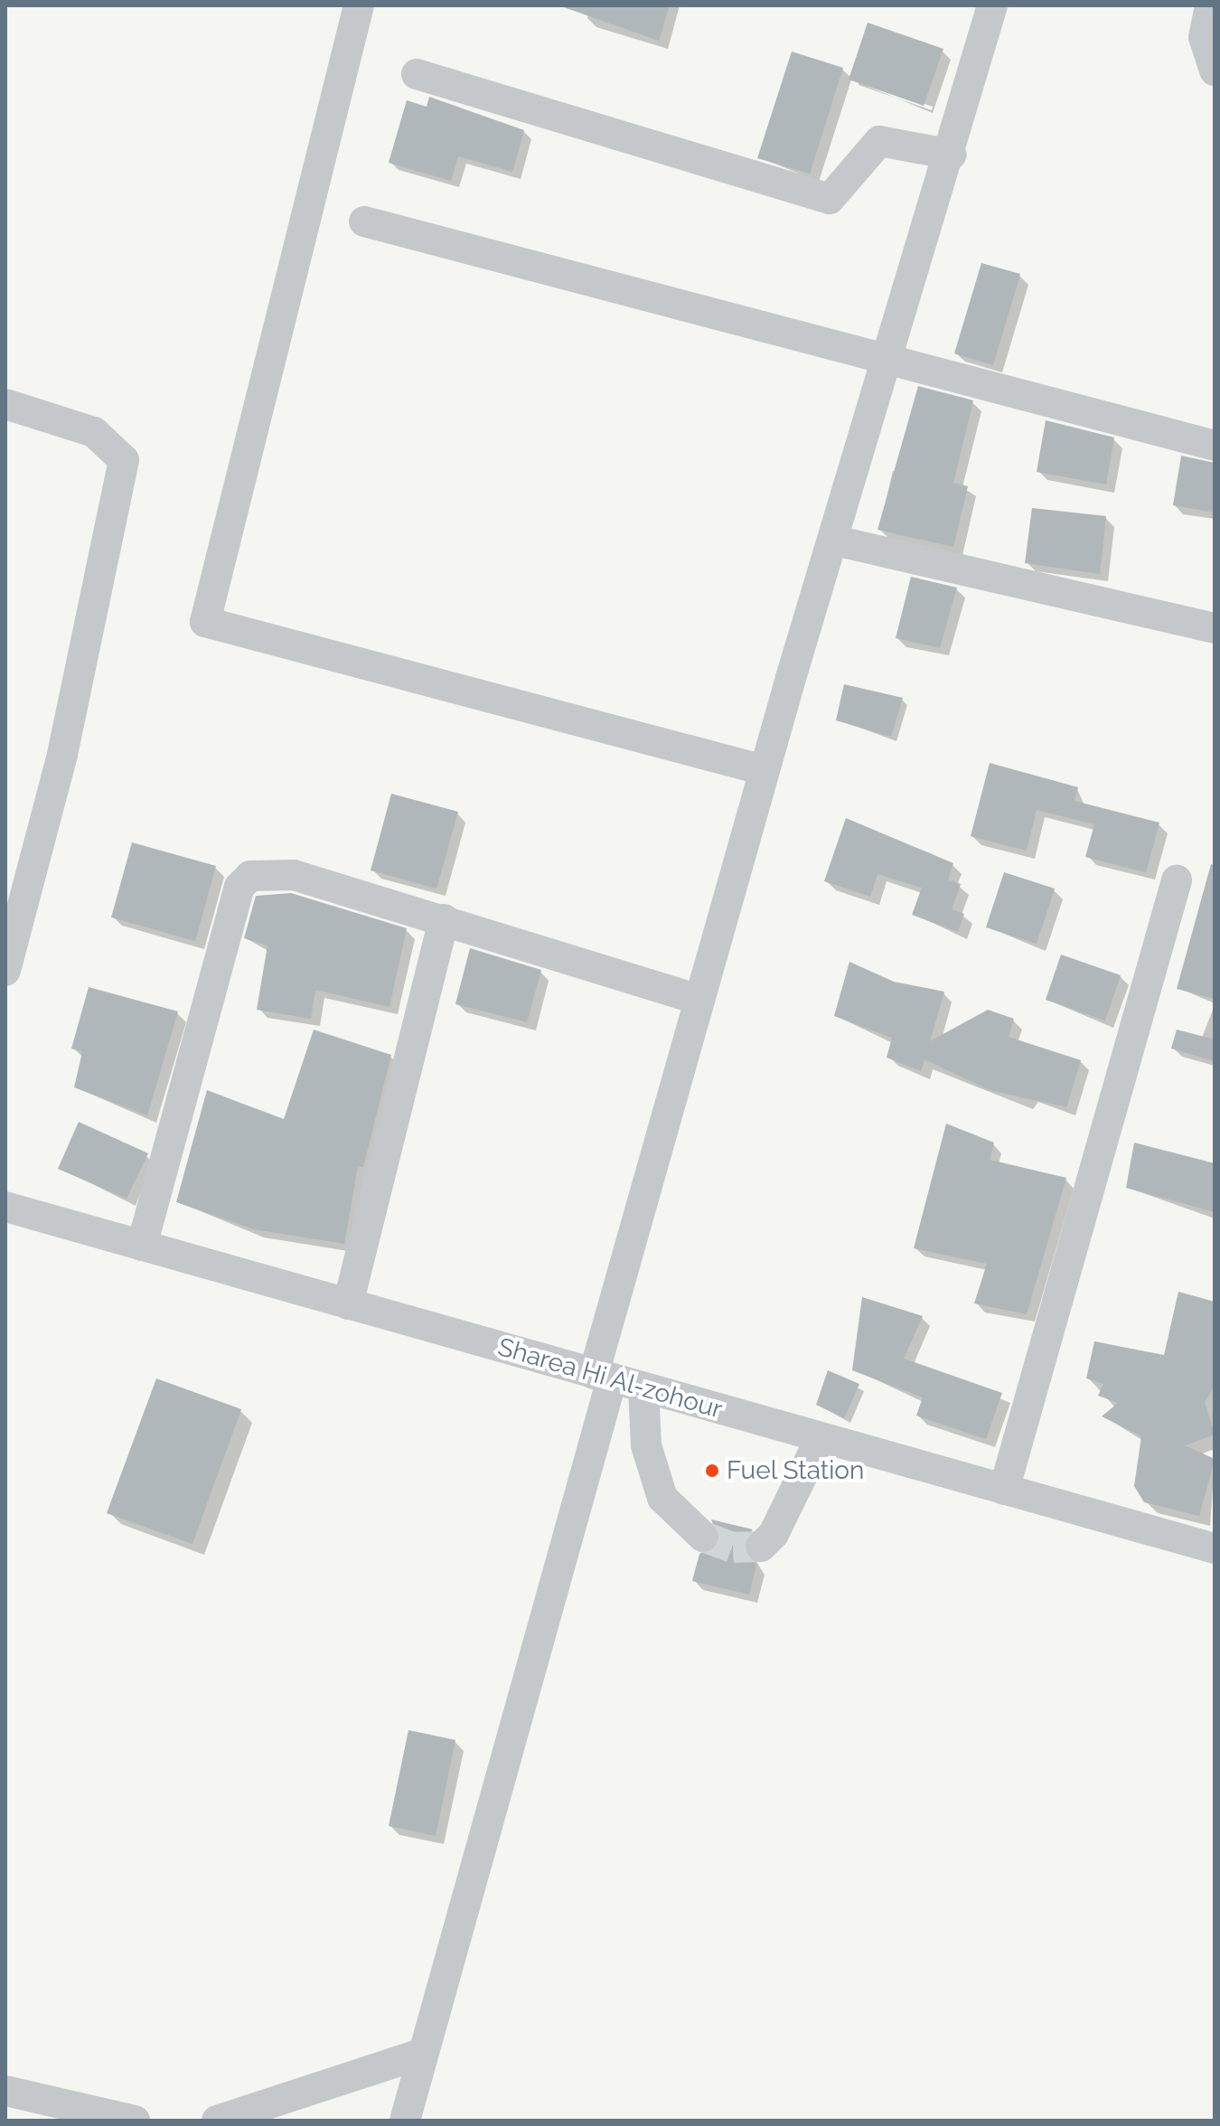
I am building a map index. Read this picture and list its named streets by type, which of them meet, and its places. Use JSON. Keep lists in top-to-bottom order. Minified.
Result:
{"streets":{"street":["Sharea Hi Al-zohour"]},"places":["Fuel Station"]}
